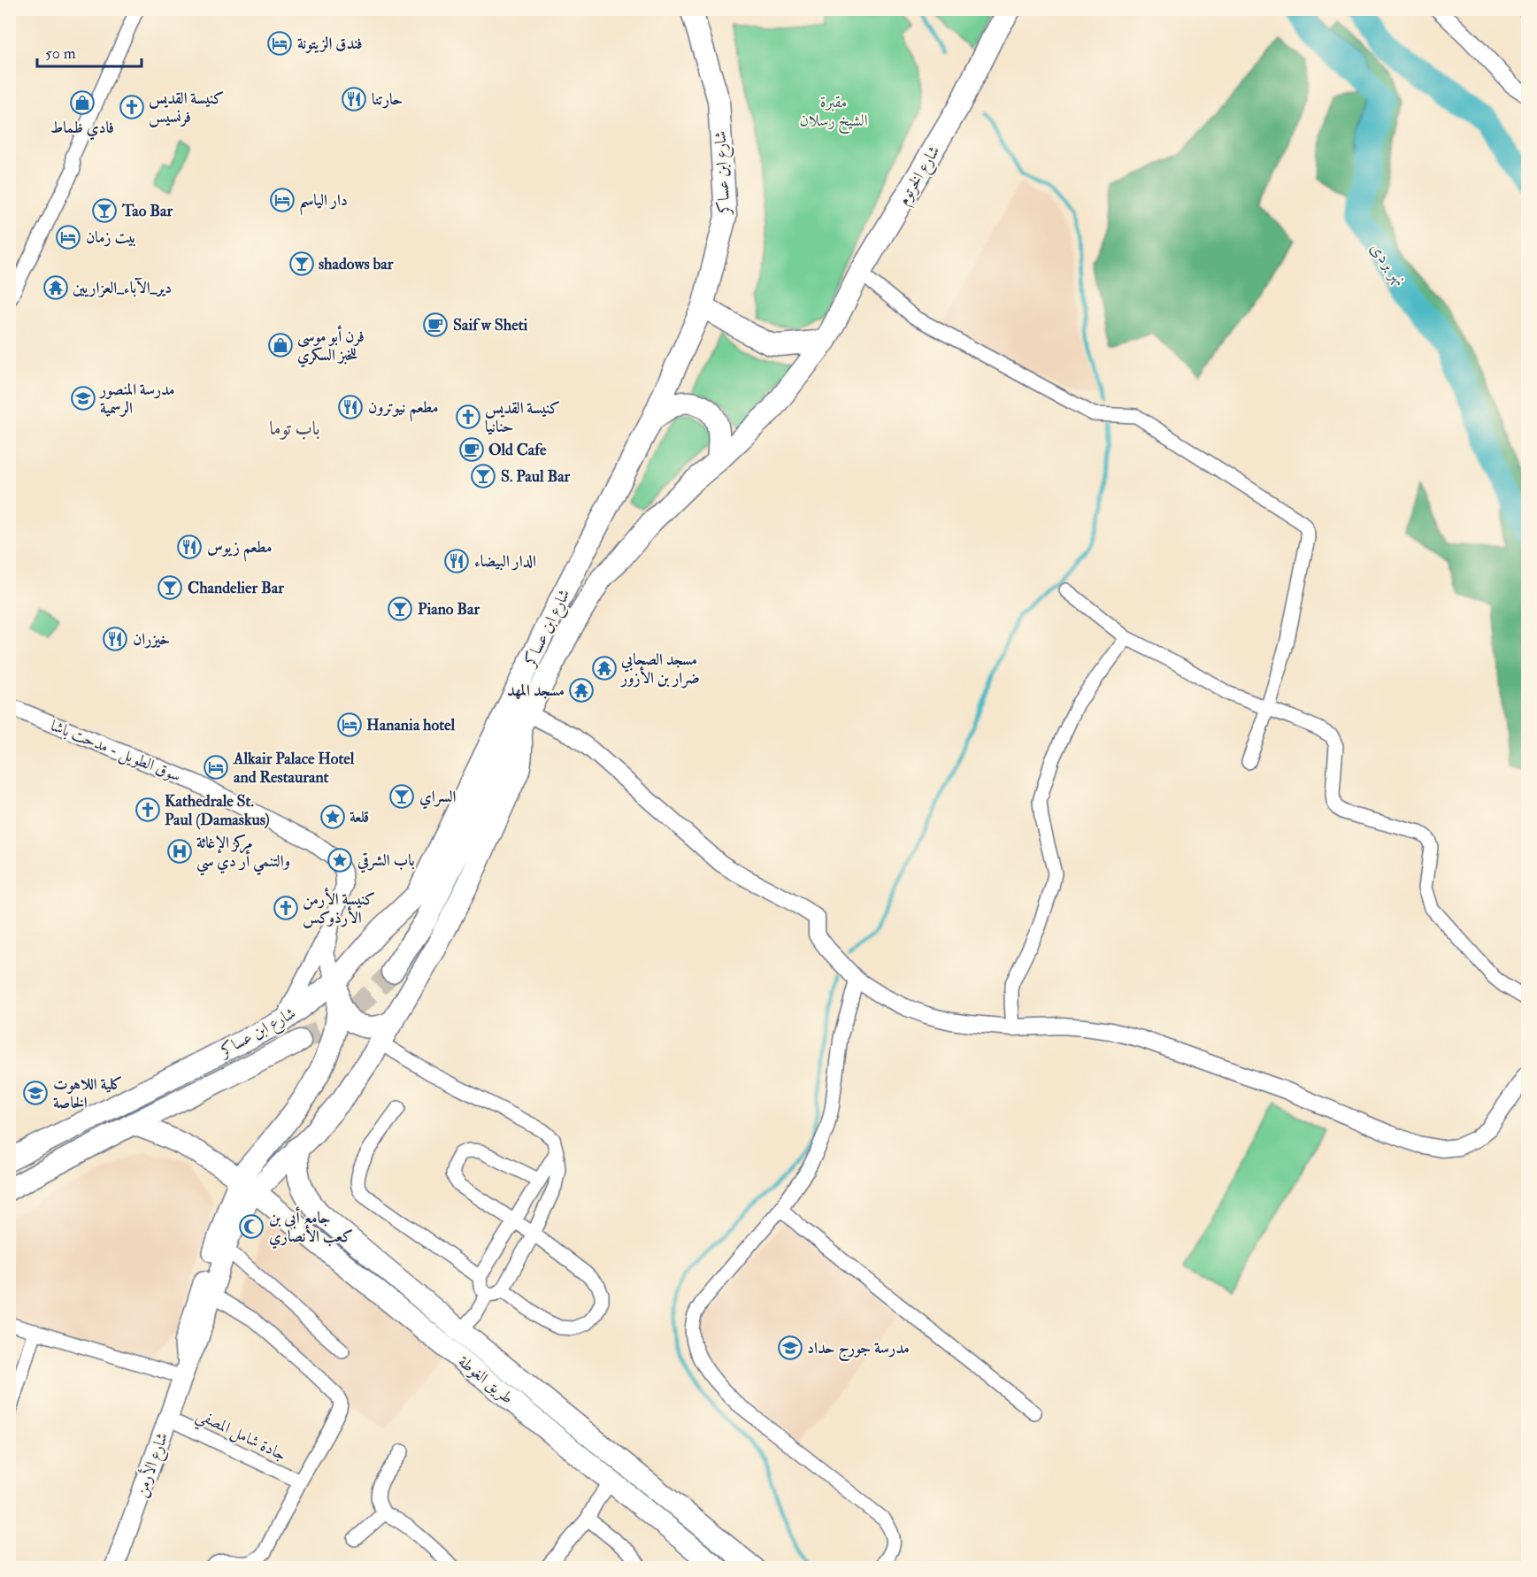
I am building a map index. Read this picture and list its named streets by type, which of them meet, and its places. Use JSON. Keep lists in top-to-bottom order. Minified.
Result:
{"streets":{"main road":["شارع ابن عساكر","شارع الخرتوم","طريق الغوطة","شارع الأرمن"],"street":["سوق الطويل - مدحت باشا","جادة شامل المصفي"]},"crossings":[["شارع ابن عساكر","شارع الخرتوم"],["شارع ابن عساكر","طريق الغوطة"],["طريق الغوطة","شارع الأرمن"],["جادة شامل المصفي","شارع الأرمن"]],"districts":["باب توما"],"water":["نهر بردى"],"parks":["مقبرة الشيخ رسلان"],"places":{"hotel":["فندق الزيتونة","دار الياسم","بيت زمان","Hanania hotel","Alkair Palace Hotel and Restaurant"],"restaurant":["حارتنا","مطعم نيوترون","مطعم زيوس","الدار البيضاء","خيزران"],"shop":["فادي ظماط","فرن أبو موسى للخبز السكري"],"church":["كنيسة القديس فرنسيس","كنيسة القديس حنانيا","Kathedrale St. Paul (Damaskus)","كنيسة الأرمن الأرذوكس"],"bar":["Tao Bar","shadows bar","S. Paul Bar","Chandelier Bar","Piano Bar","السراي"],"temple":["دير_الآباء_العزاريين","مسجد الصحابي ضرار بن الأزور","مسجد المهد"],"cafe":["Saif w Sheti","Old Cafe"],"school or university":["مدرسة المنصور الرسمية","كلية اللاهوت الخاصة","مدرسة جورج حداد"],"place":["قلعة","باب الشرقي"],"hospital":["مركز الإغاثة والتنمي أر دي سي"],"mosque":["جامع أبي بن كعب الأنصاري"]},"scale_bar":"50 m"}
